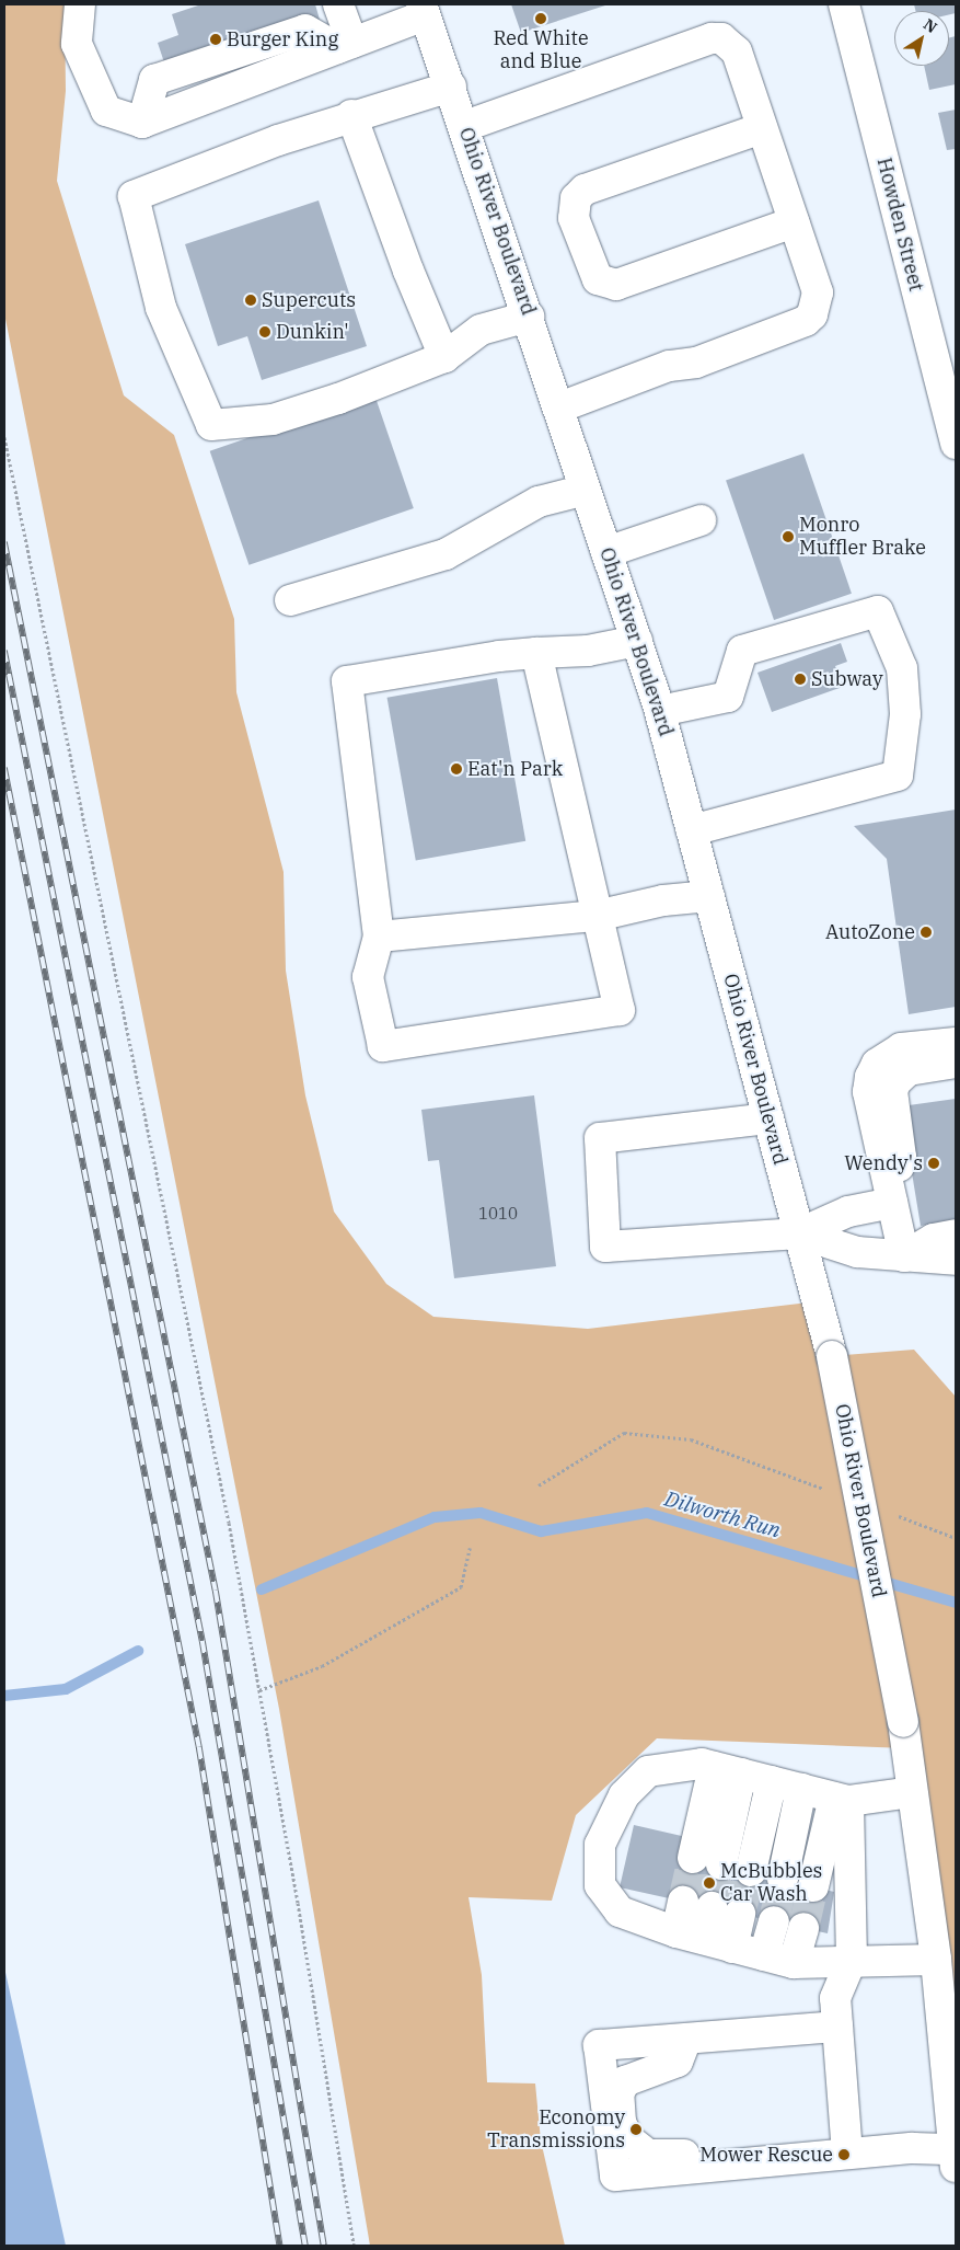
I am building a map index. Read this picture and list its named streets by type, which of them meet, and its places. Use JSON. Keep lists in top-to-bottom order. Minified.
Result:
{"streets":{"main road":["Ohio River Boulevard","Howden Street"]},"water":["Dilworth Run"],"places":["Red White and Blue","Burger King","Supercuts","Dunkin'","Monro Muffler Brake","Subway","Eat'n Park","AutoZone","Wendy's","McBubbles Car Wash","Economy Transmissions","Mower Rescue"],"house_numbers":["1010"],"north":"top right"}
